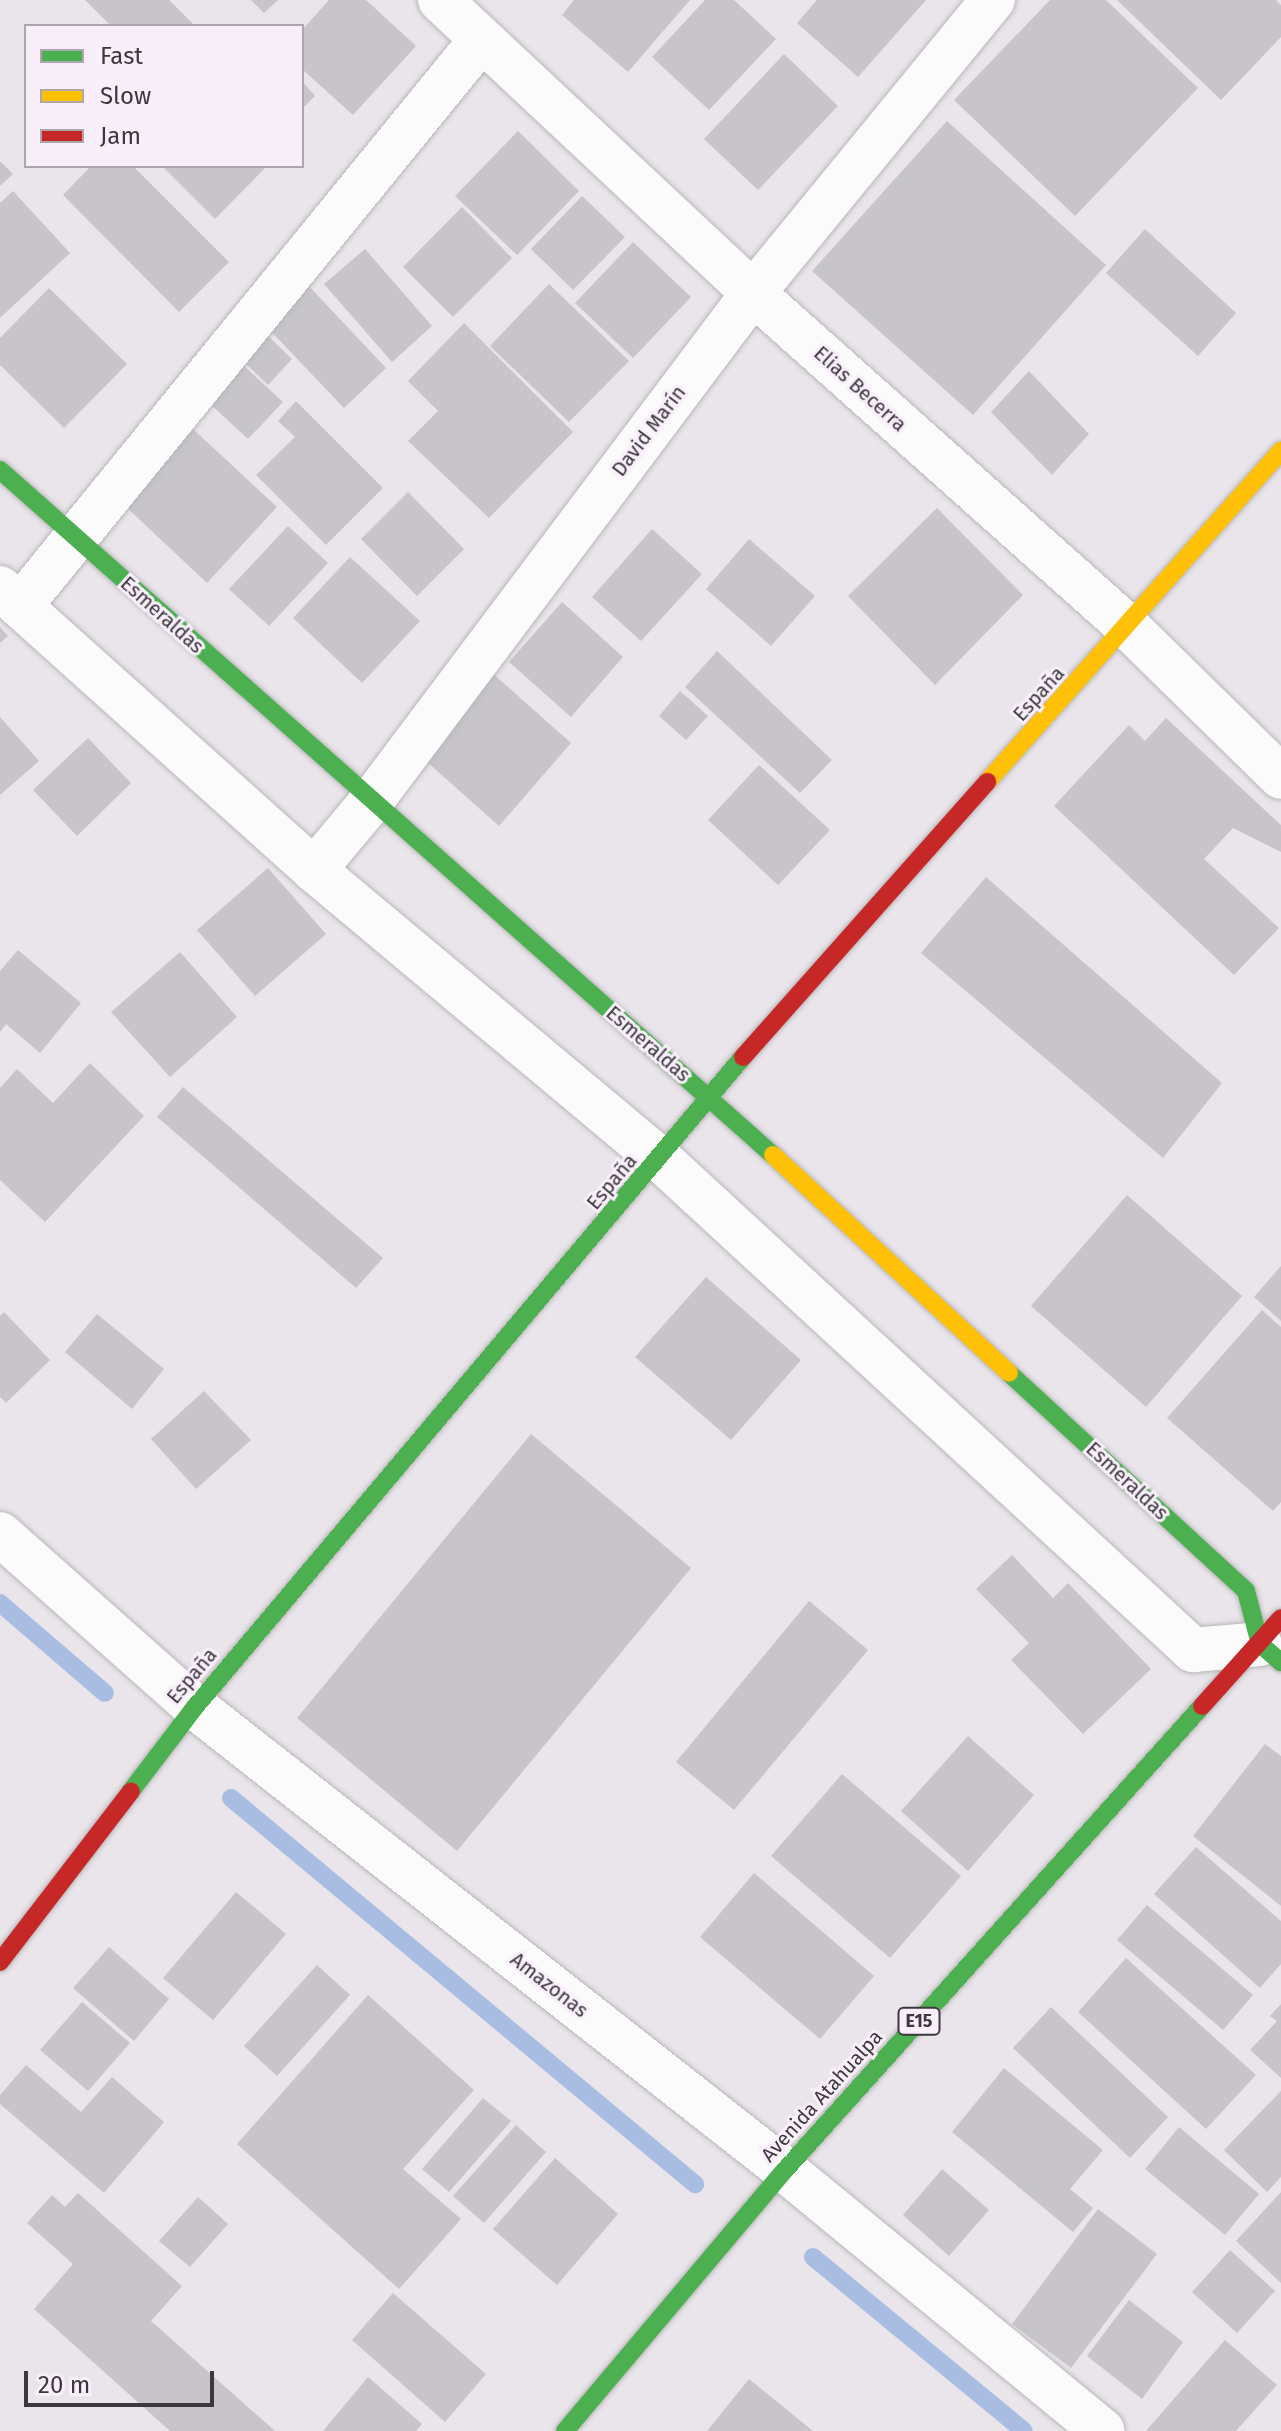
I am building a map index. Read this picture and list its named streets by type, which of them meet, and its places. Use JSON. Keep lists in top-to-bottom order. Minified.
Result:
{"streets":{"main road":["Esmeraldas","España","E15","Avenida Atahualpa"],"street":["Elias Becerra","David Marín","Amazonas"]},"crossings":[["Elias Becerra","David Marín"],["Elias Becerra","España"],["David Marín","Esmeraldas"],["Esmeraldas","España"],["Esmeraldas","Avenida Atahualpa"],["España","Amazonas"],["Amazonas","Avenida Atahualpa"]],"legend":["Fast","Slow","Jam"],"scale_bar":"20 m"}
